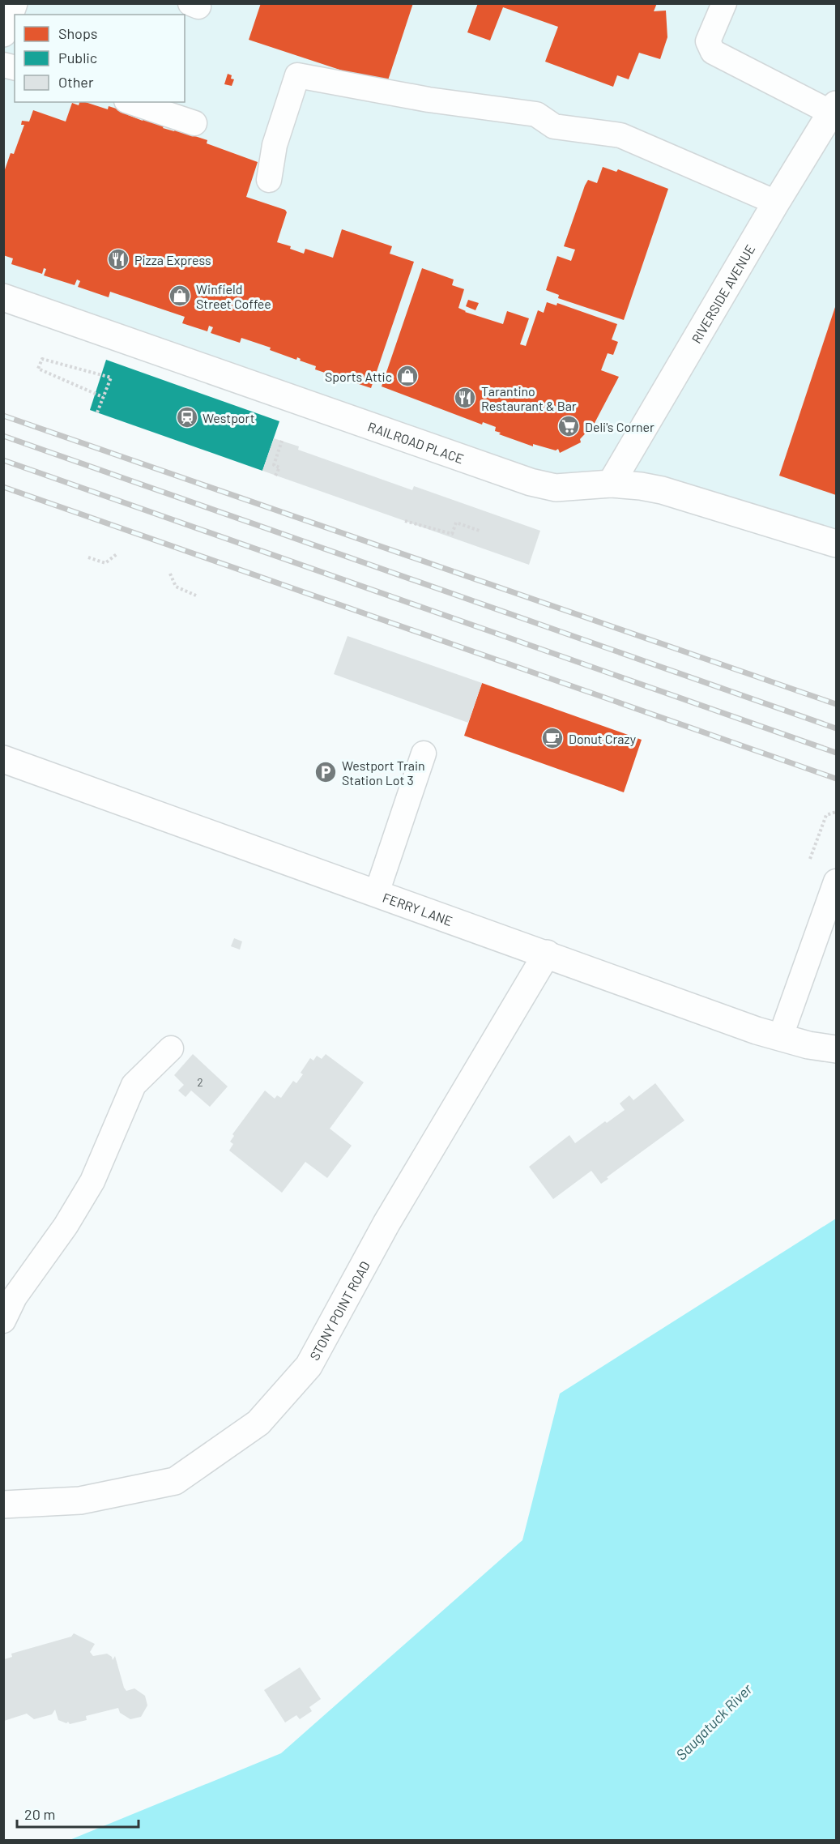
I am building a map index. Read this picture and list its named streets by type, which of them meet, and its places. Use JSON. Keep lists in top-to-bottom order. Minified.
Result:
{"streets":{"street":["RIVERSIDE AVENUE","RAILROAD PLACE","FERRY LANE","STONY POINT ROAD"]},"crossings":[["RIVERSIDE AVENUE","RAILROAD PLACE"],["FERRY LANE","STONY POINT ROAD"]],"water":["Saugatuck River"],"places":{"restaurant":["Pizza Express","Tarantino Restaurant & Bar"],"shop":["Winfield Street Coffee","Sports Attic"],"station":["Westport"],"supermarket":["Deli's Corner"],"cafe":["Donut Crazy"],"parking":["Westport Train Station Lot 3"]},"house_numbers":["2"],"legend":["Shops","Public","Other"],"scale_bar":"20 m"}
